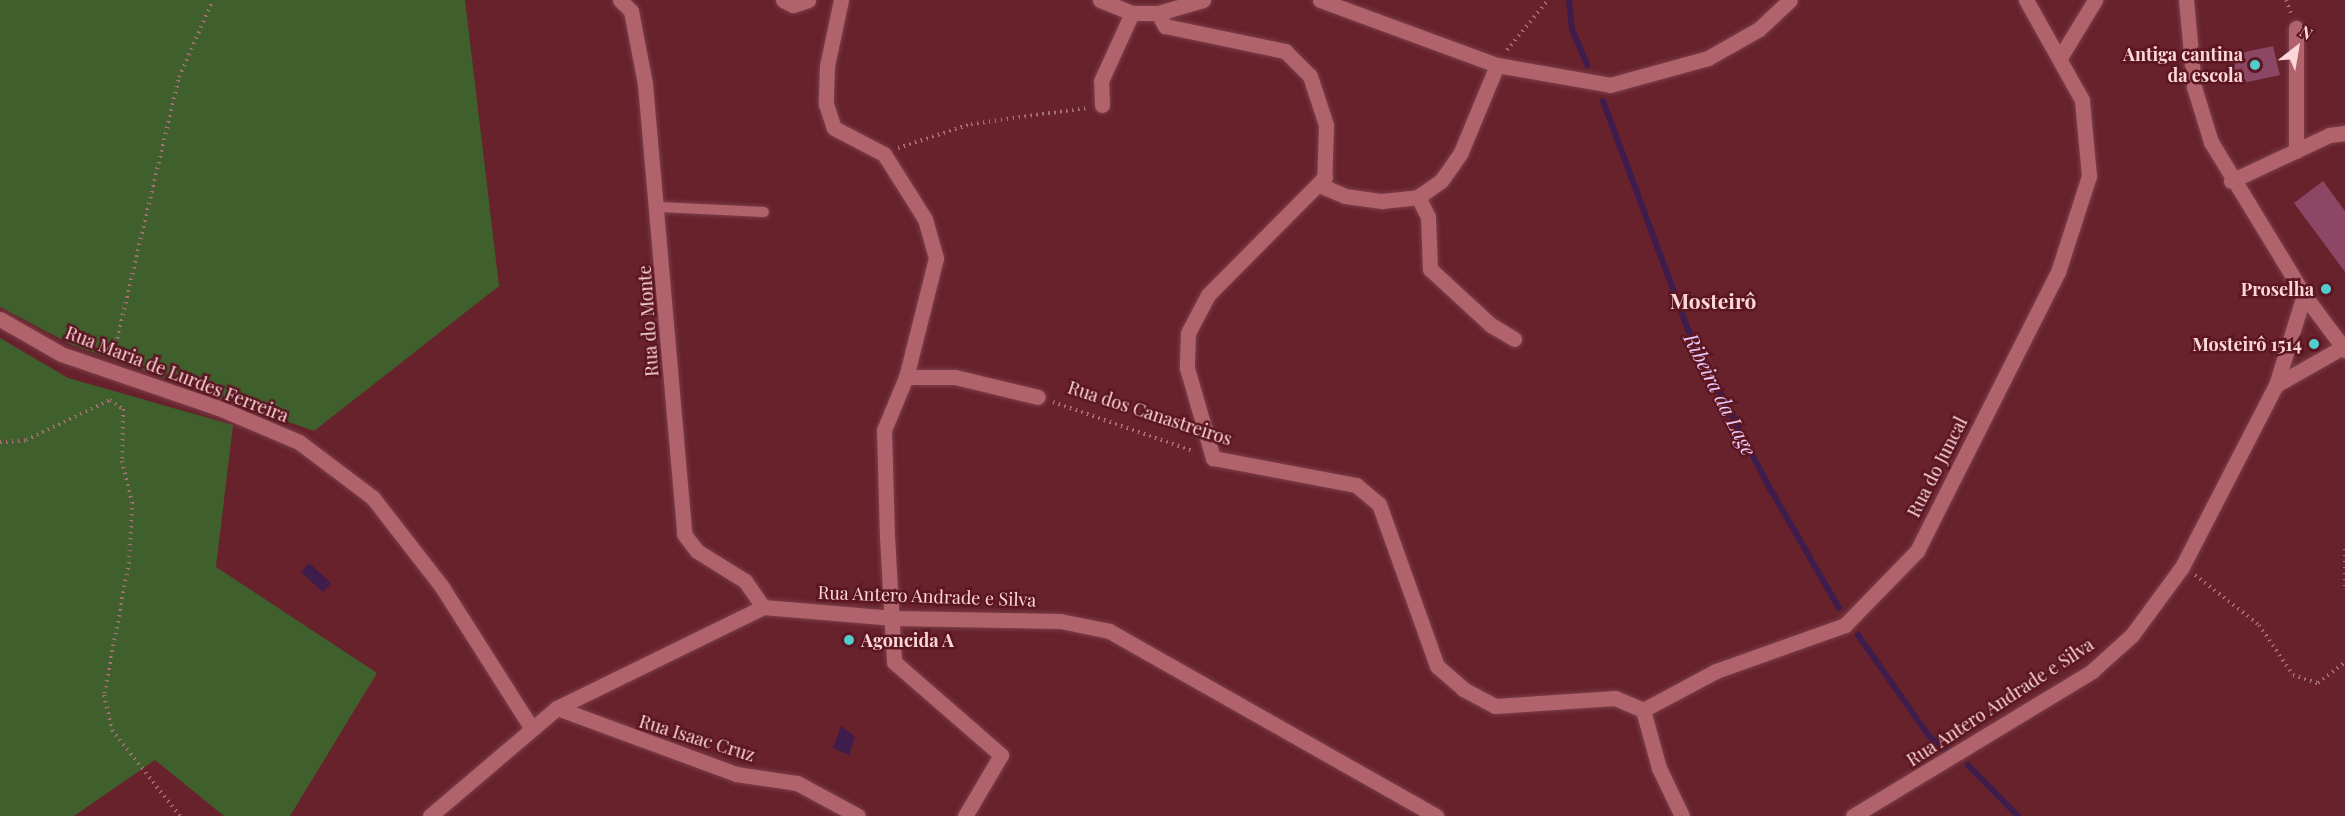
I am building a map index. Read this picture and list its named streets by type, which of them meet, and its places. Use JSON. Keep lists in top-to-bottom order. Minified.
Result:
{"streets":{"street":["Rua do Monte","Rua Maria de Lurdes Ferreira","Rua dos Canastreiros","Rua do Juncal","Rua Antero Andrade e Silva","Rua Isaac Cruz"]},"crossings":[["Rua do Monte","Rua Antero Andrade e Silva"],["Rua dos Canastreiros","Rua do Juncal"]],"districts":["Mosteirô"],"water":["Ribeira da Lage"],"places":["Antiga cantina da escola","Proselha","Mosteirô 1514","Agoncida A"],"north":"top right"}
